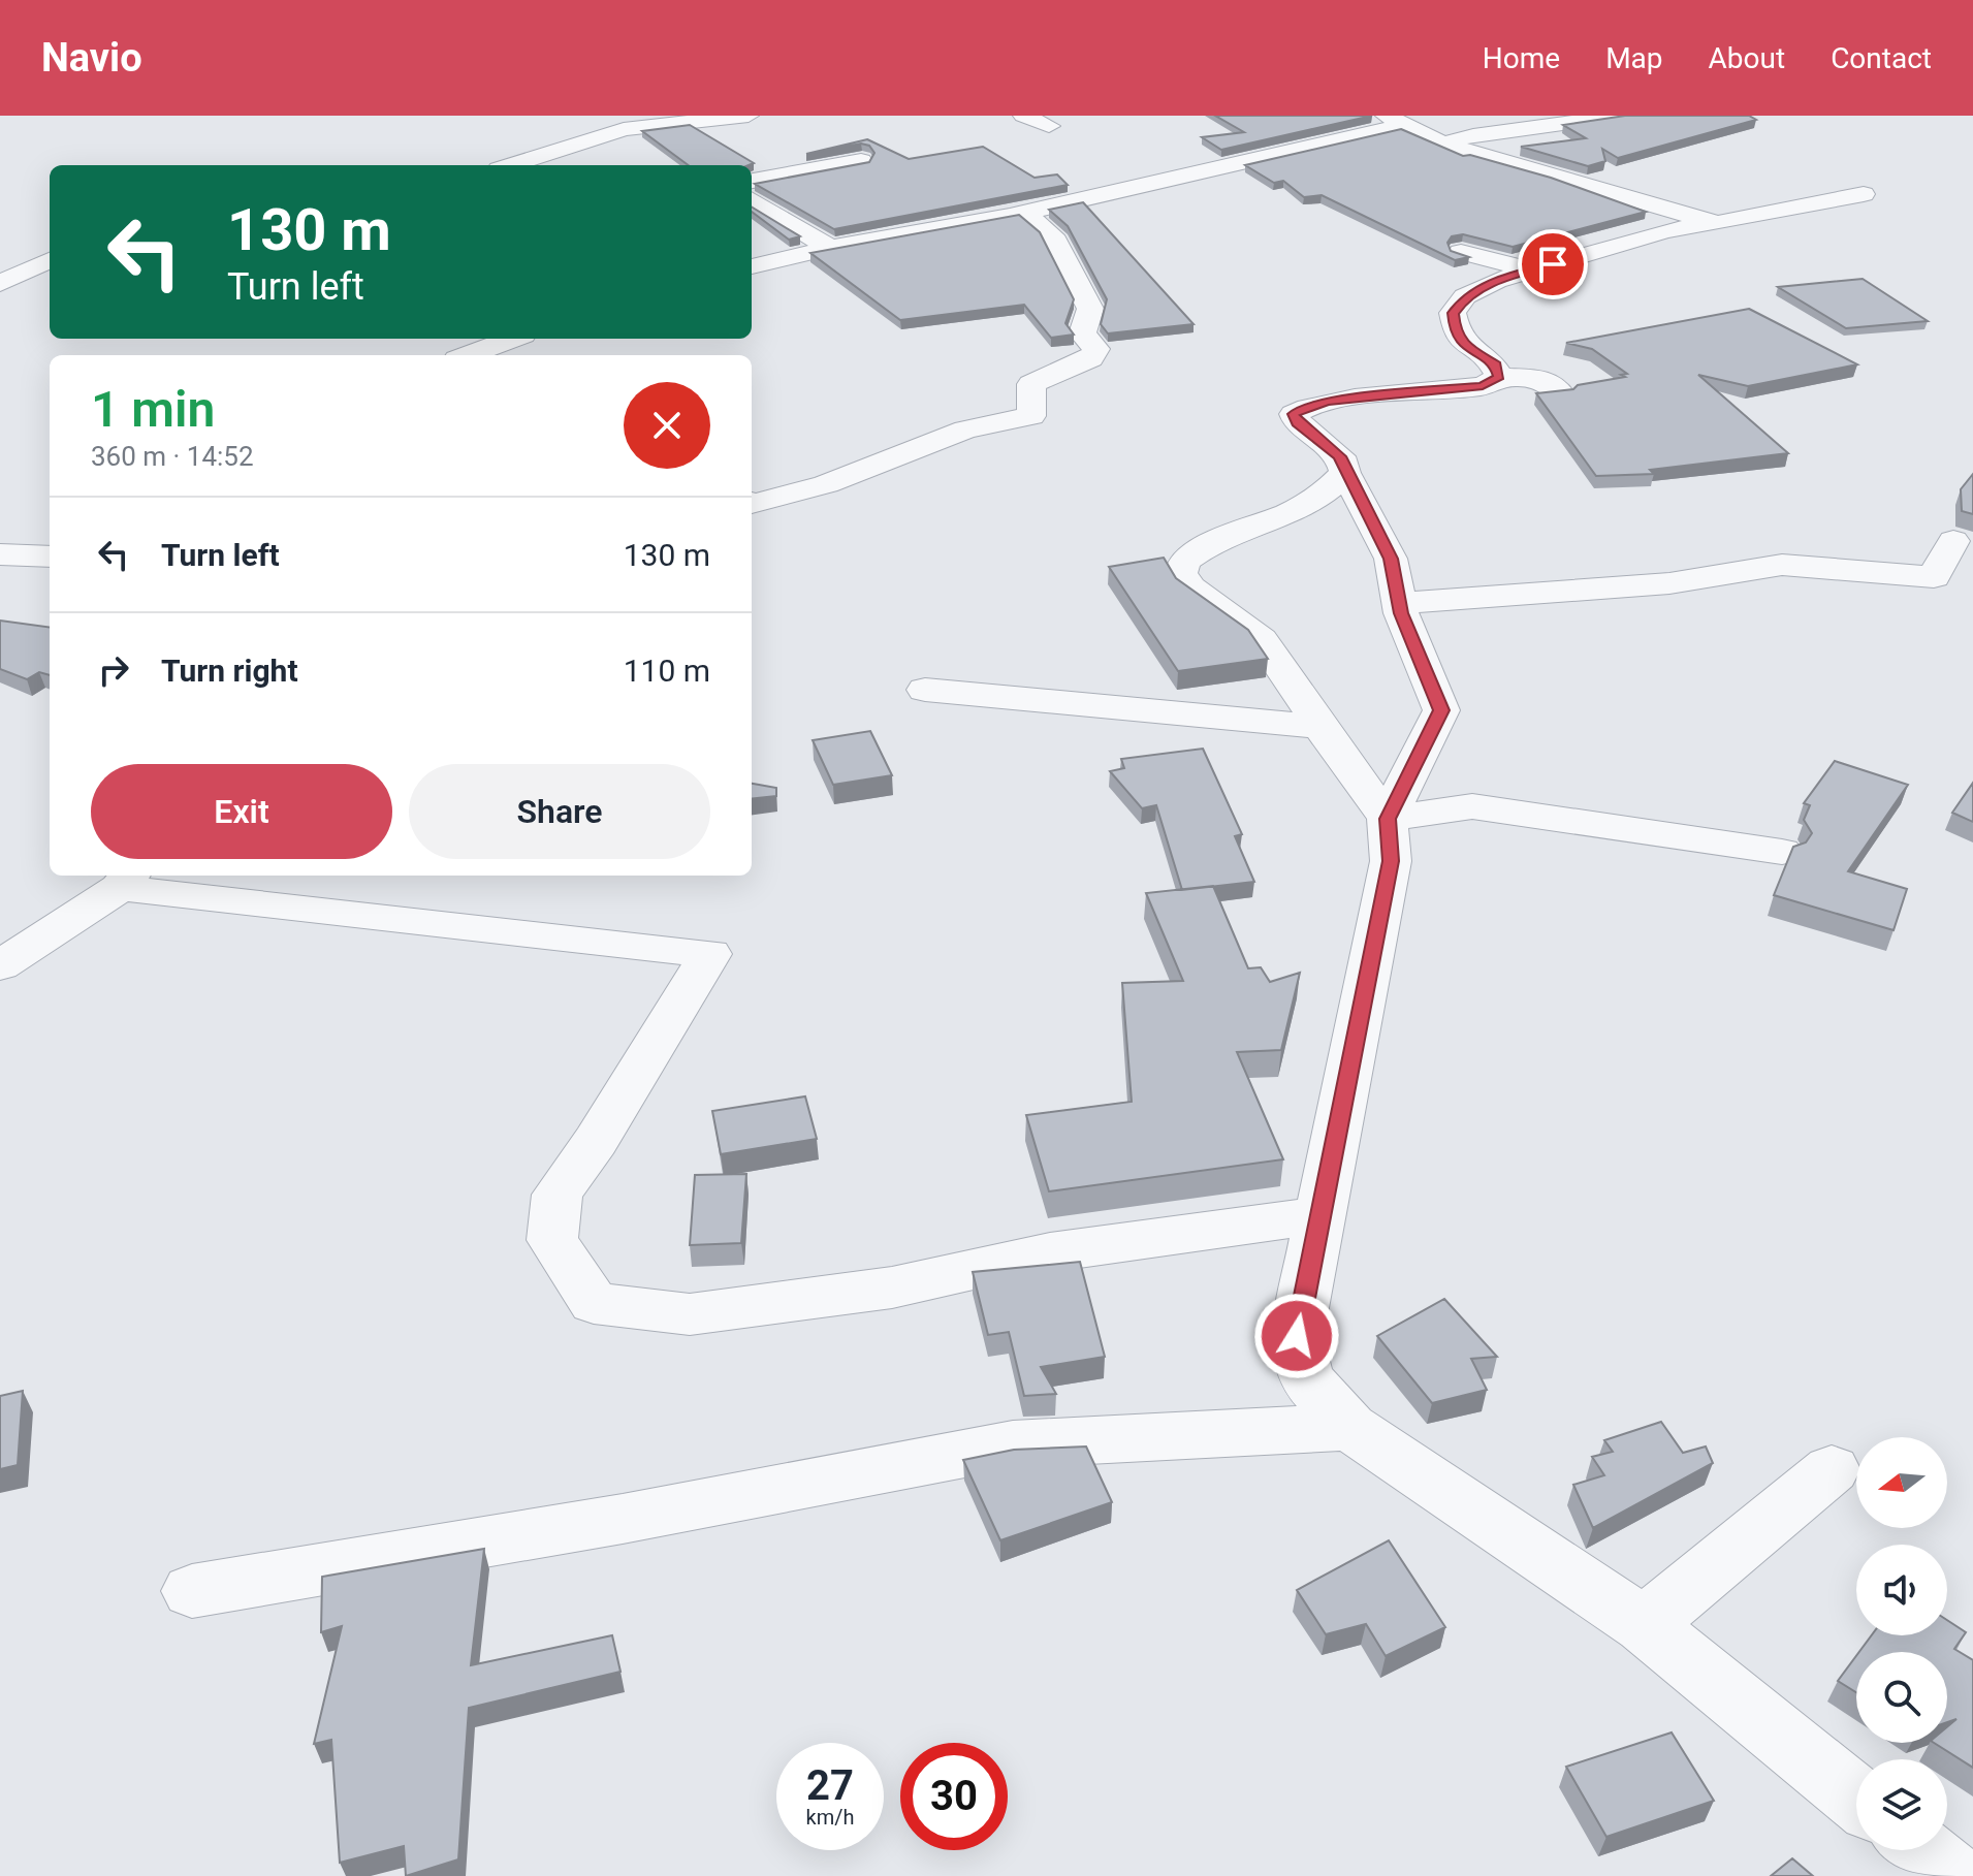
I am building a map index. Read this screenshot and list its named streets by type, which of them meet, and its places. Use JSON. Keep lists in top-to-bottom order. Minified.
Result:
{"north":"left","page":{"header":"Navio","nav":["Home","Map","About","Contact"],"turn":["130 m","Turn left"],"heading":["1 min","360 m · 14:52"],"list":[{"name":"Turn left","value":"130 m"},{"name":"Turn right","value":"110 m"}],"buttons":["Exit","Share"],"speed":"27 km/h","limit":"30"}}
